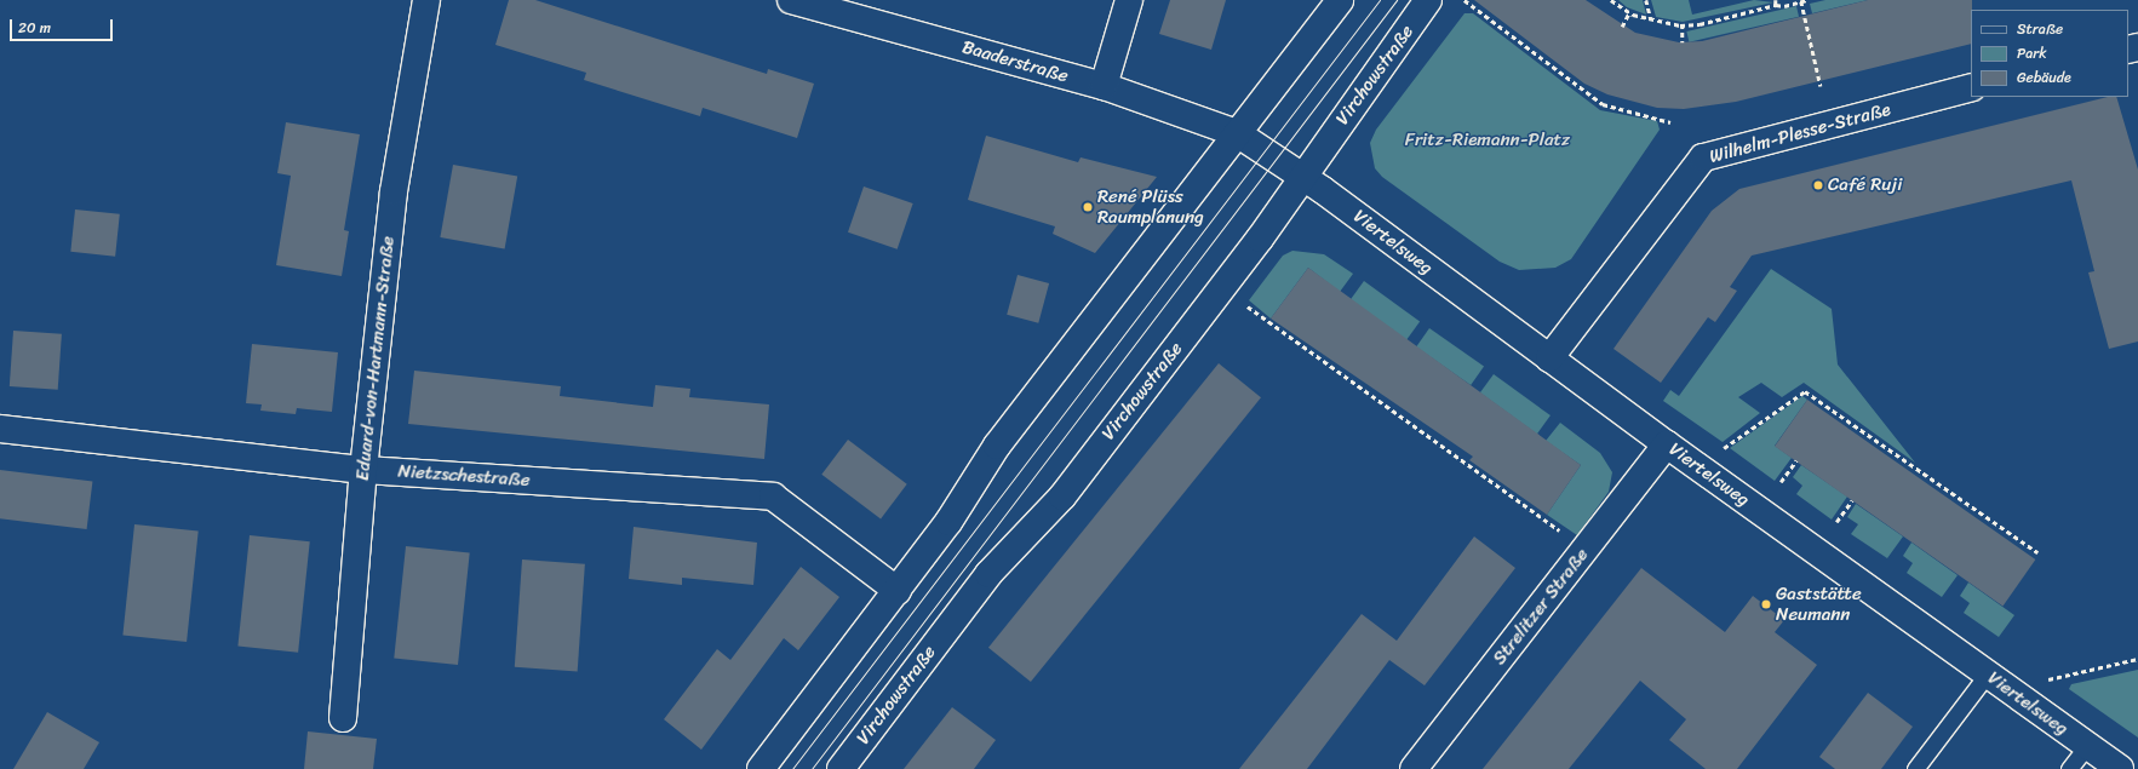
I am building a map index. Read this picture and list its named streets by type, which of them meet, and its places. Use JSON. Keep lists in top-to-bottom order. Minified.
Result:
{"streets":{"street":["Baaderstraße","Virchowstraße","Wilhelm-Plesse-Straße","Viertelsweg","Eduard-von-Hartmann-Straße","Nietzschestraße","Strelitzer Straße"]},"crossings":[["Baaderstraße","Viertelsweg"],["Virchowstraße","Viertelsweg"],["Wilhelm-Plesse-Straße","Viertelsweg"],["Viertelsweg","Strelitzer Straße"],["Eduard-von-Hartmann-Straße","Nietzschestraße"]],"parks":["Fritz-Riemann-Platz"],"places":["Café Ruji","René Plüss Raumplanung","Gaststätte Neumann"],"legend":["Straße","Park","Gebäude"],"scale_bar":"20 m"}
